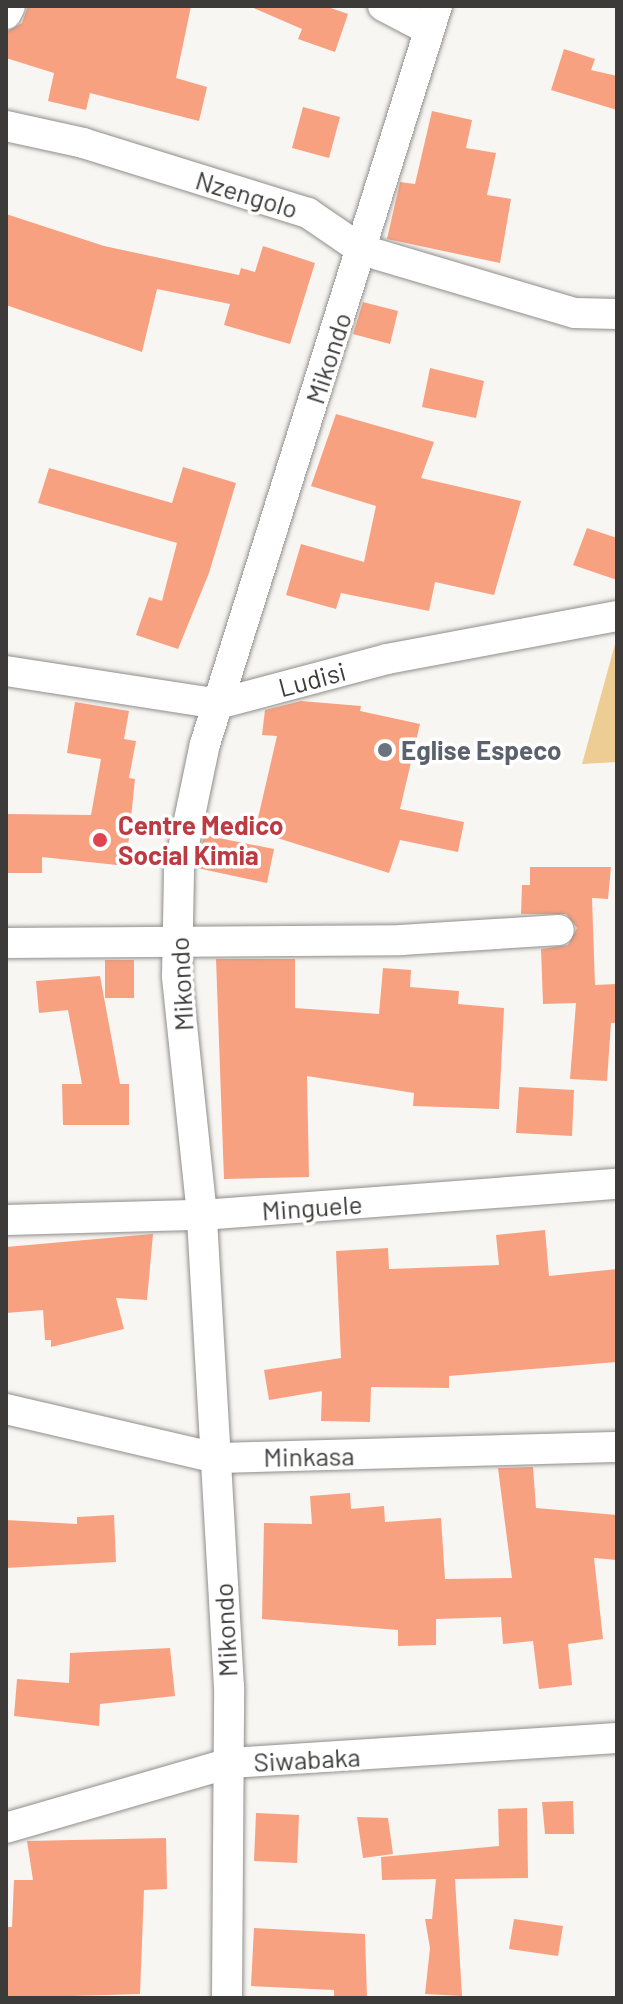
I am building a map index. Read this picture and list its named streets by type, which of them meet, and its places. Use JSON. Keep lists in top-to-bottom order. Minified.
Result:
{"streets":{"street":["Nzengolo","Mikondo","Ludisi","Minguele","Minkasa","Siwabaka"]},"crossings":[["Nzengolo","Mikondo"],["Mikondo","Ludisi"],["Mikondo","Minguele"],["Mikondo","Minkasa"],["Mikondo","Siwabaka"]],"places":["Eglise Especo","Centre Medico Social Kimia"]}
